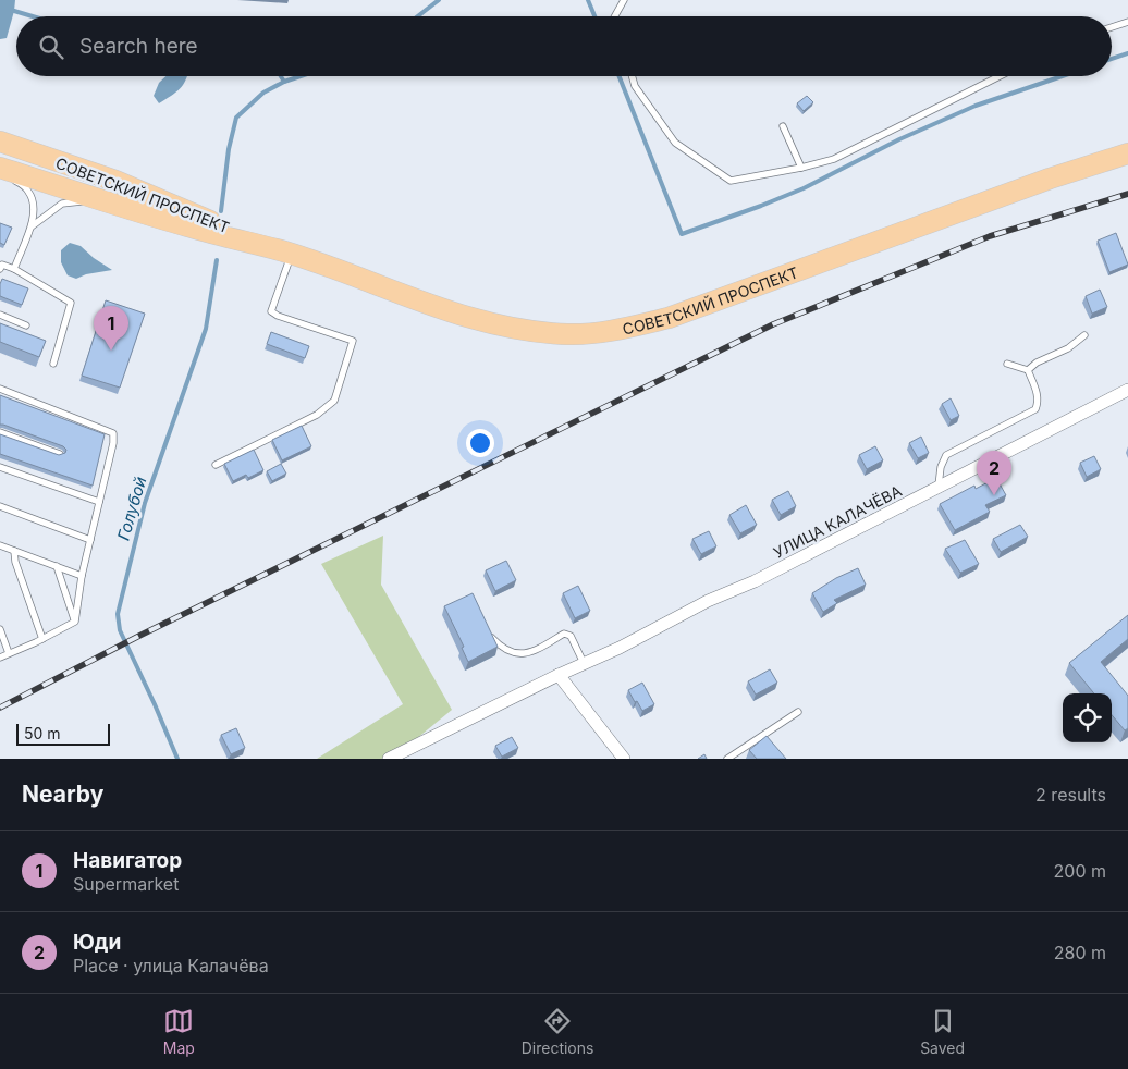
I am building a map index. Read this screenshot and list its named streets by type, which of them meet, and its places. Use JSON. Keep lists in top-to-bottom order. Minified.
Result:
{"streets":{"main road":["СОВЕТСКИЙ ПРОСПЕКТ"],"street":["УЛИЦА КАЛАЧЁВА"]},"water":["Голубой"],"scale_bar":"50 m","page":{"search":"Search here","pins":["1","2"],"scale":"50 m","heading":["Nearby","2 results"],"list":[{"mark":"1","name":"Навигатор","note":"Supermarket","value":"200 m"},{"mark":"2","name":"Юди","note":"Place · улица Калачёва","value":"280 m"}],"nav":["Map","Directions","Saved"]}}
